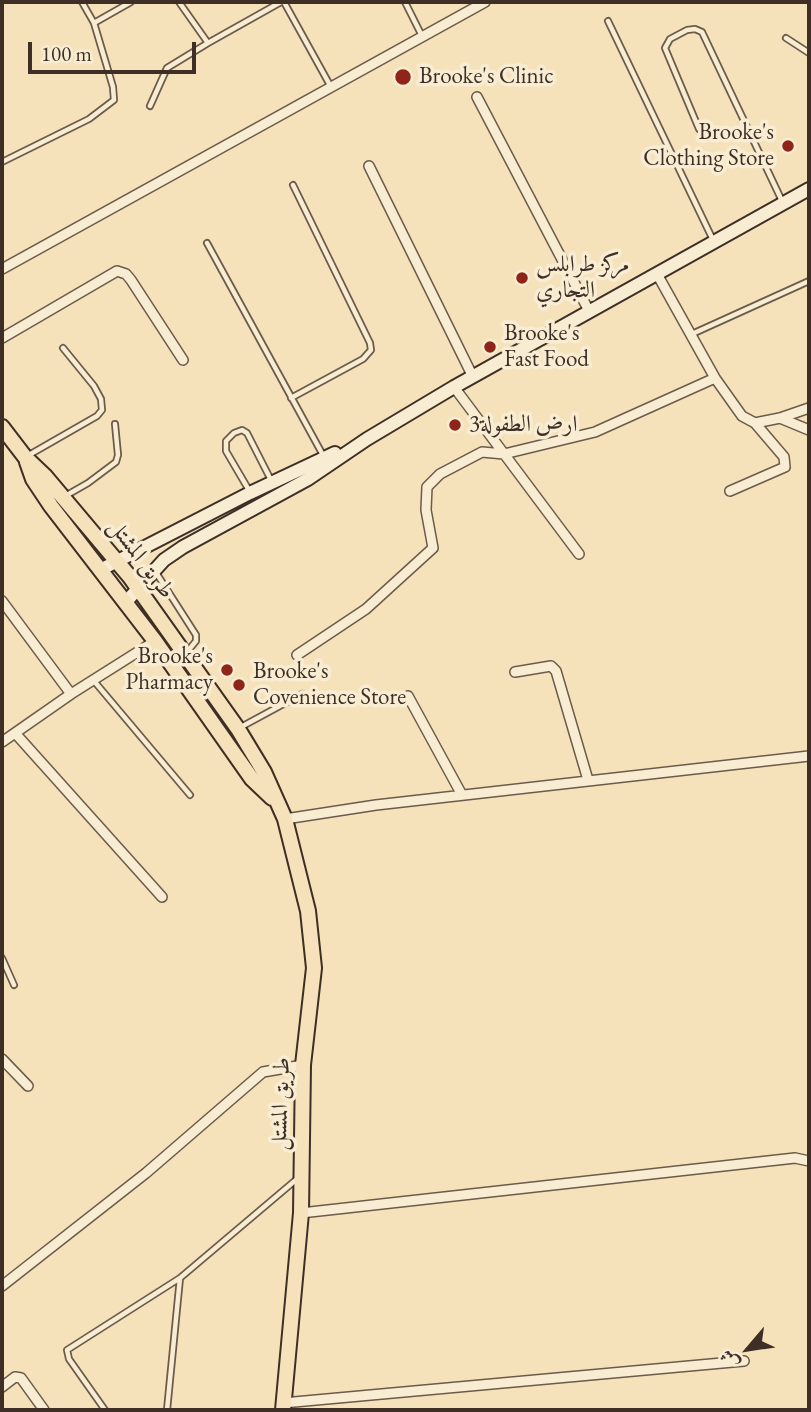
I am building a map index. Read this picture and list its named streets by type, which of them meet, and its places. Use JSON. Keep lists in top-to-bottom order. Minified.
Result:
{"streets":{"main road":["طريق المشتل"]},"places":["Brooke's Clinic","Brooke's Clothing Store","مركز طرابلس التجاري","Brooke's Fast Food","ارض الطفولة3","Brooke's Pharmacy","Brooke's Covenience Store"],"scale_bar":"100 m","north":"bottom left"}
